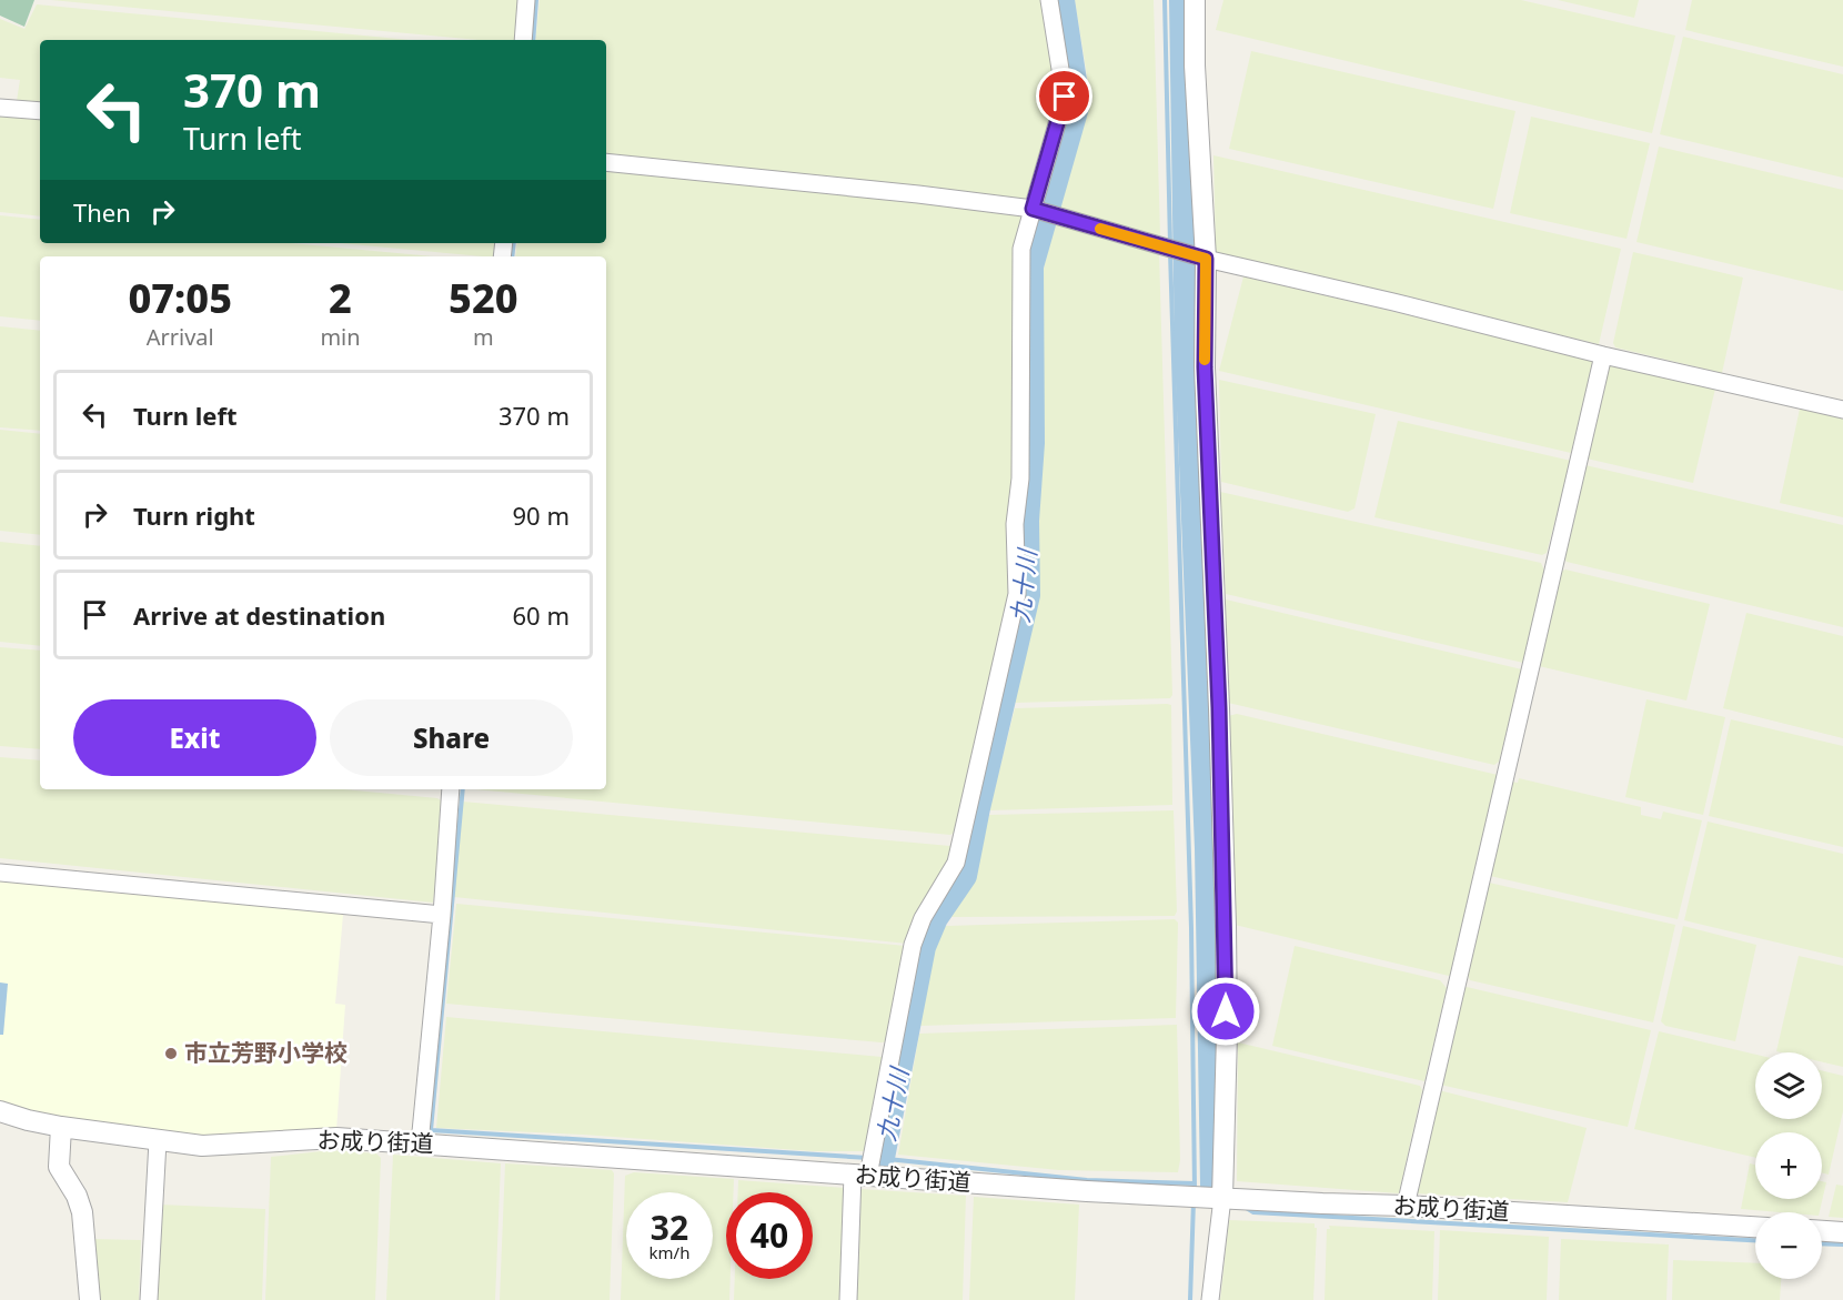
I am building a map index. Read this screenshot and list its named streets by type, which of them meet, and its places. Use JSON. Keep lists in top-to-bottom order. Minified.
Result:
{"streets":{"street":["お成り街道"]},"water":["九十川"],"places":["市立芳野小学校"],"page":{"turn":["370 m","Turn left"],"then":"Then","eta":["07:05","Arrival","2","min","520","m"],"list":[{"name":"Turn left","value":"370 m"},{"name":"Turn right","value":"90 m"},{"name":"Arrive at destination","value":"60 m"}],"buttons":["Exit","Share"],"map_buttons":["+","−"],"speed":"32 km/h","limit":"40"}}
